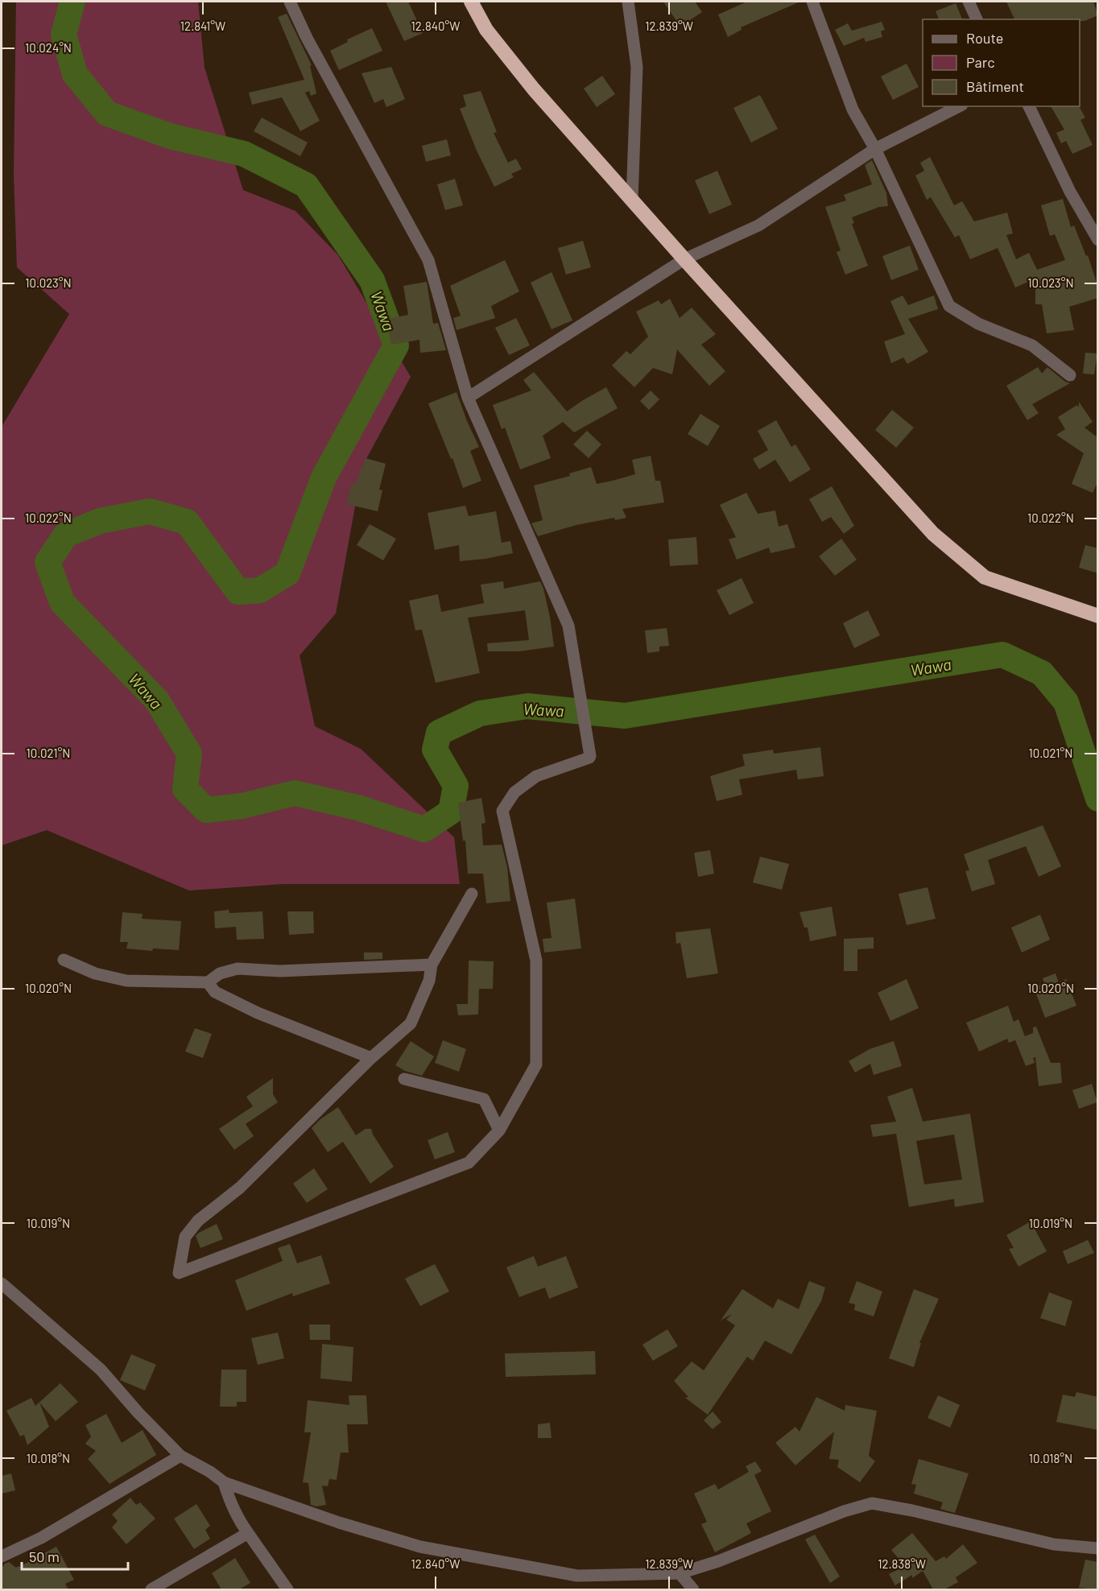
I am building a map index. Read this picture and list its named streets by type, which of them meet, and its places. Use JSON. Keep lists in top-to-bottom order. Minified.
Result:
{"water":["Wawa"],"legend":["Route","Parc","Bâtiment"],"scale_bar":"50 m","coordinates":["12.841°W","12.840°W","12.839°W","10.024°N","10.023°N","10.022°N","10.021°N","10.020°N","10.019°N","10.018°N","12.838°W"]}
